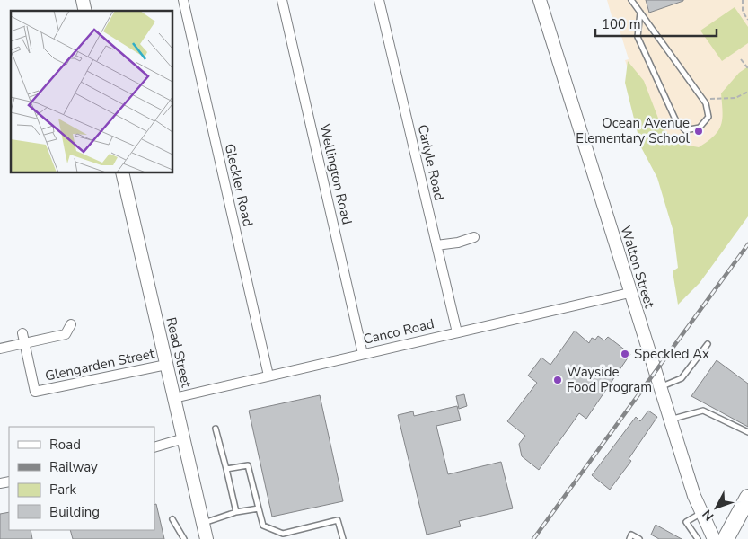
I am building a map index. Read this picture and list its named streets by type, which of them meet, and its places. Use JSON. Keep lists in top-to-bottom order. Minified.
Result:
{"streets":{"street":["Carlyle Road","Wellington Road","Gleckler Road","Walton Street","Canco Road","Read Street","Glengarden Street"]},"crossings":[["Carlyle Road","Canco Road"],["Wellington Road","Canco Road"],["Gleckler Road","Canco Road"],["Walton Street","Canco Road"],["Canco Road","Read Street"],["Read Street","Glengarden Street"]],"places":["Ocean Avenue Elementary School","Speckled Ax","Wayside Food Program"],"legend":["Road","Railway","Park","Building"],"scale_bar":"100 m","north":"bottom left"}
